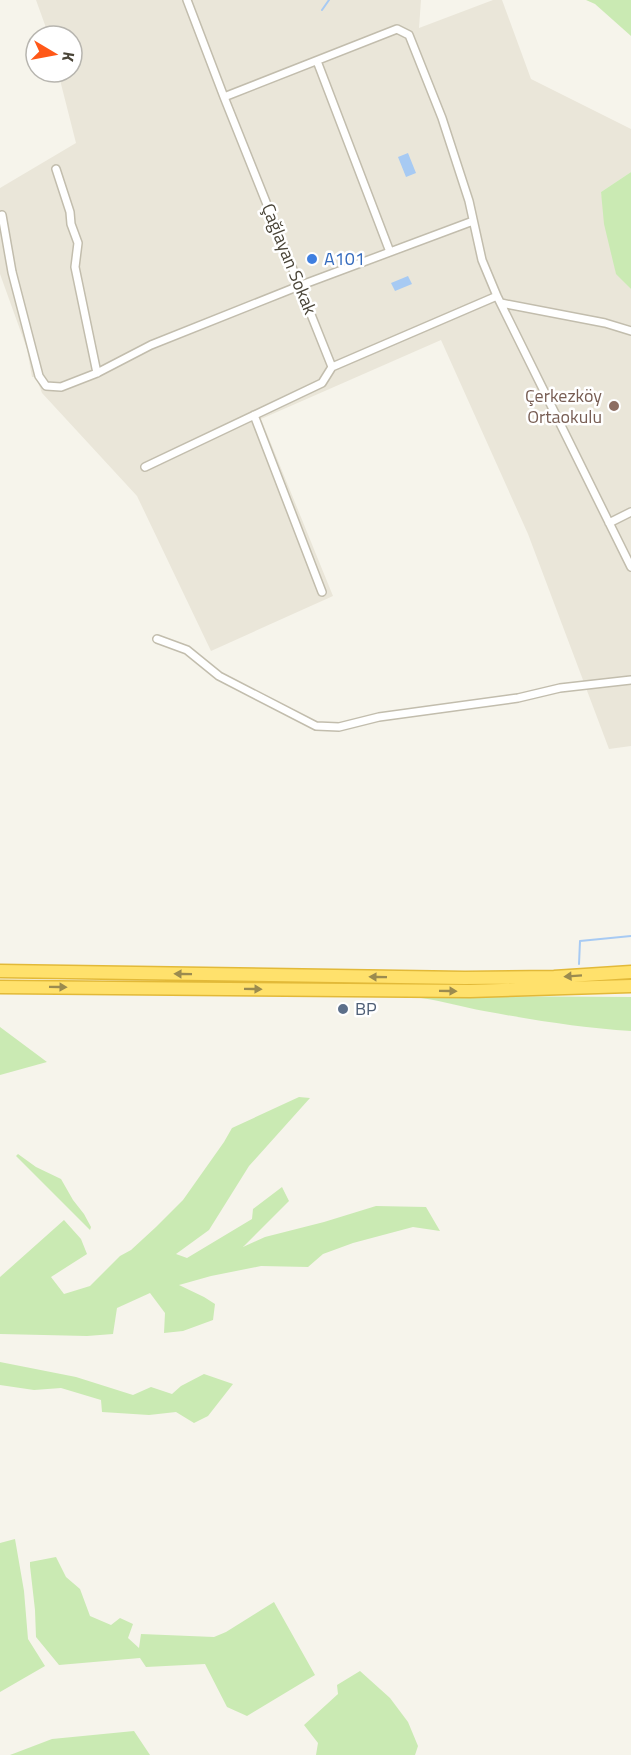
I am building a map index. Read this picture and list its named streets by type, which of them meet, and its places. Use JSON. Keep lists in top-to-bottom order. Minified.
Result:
{"streets":{"street":["Çağlayan Sokak"]},"places":["A101","Çerkezköy Ortaokulu","BP"],"north":"right"}
